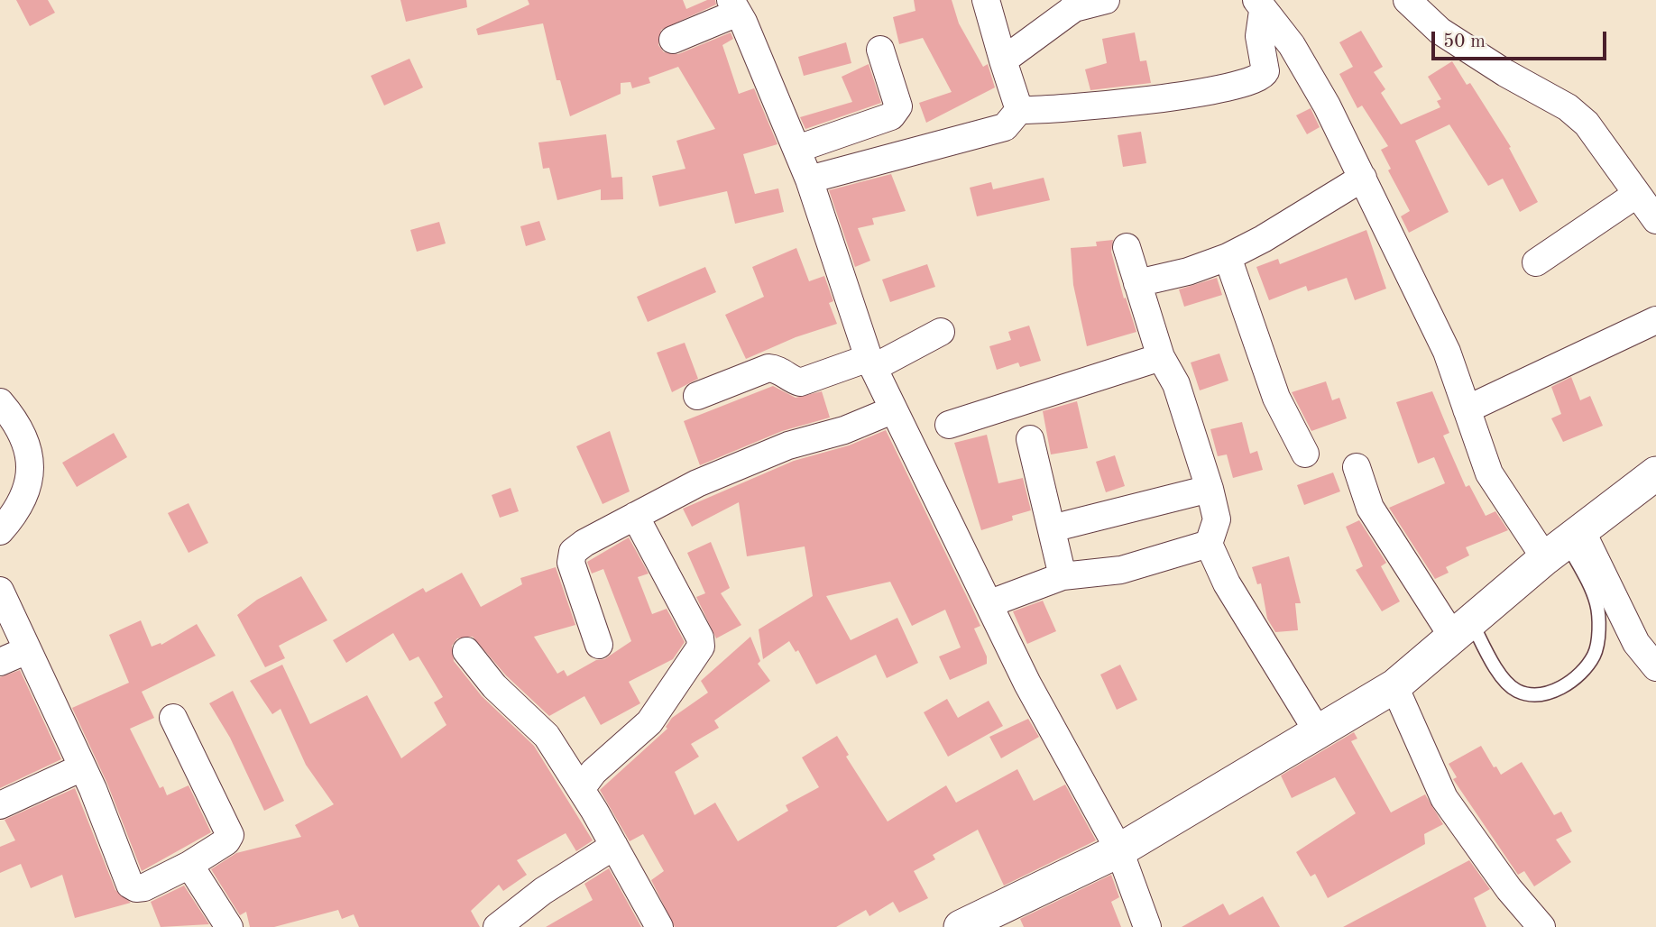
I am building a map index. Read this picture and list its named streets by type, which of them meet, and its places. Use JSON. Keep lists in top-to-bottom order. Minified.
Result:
{"scale_bar":"50 m"}
